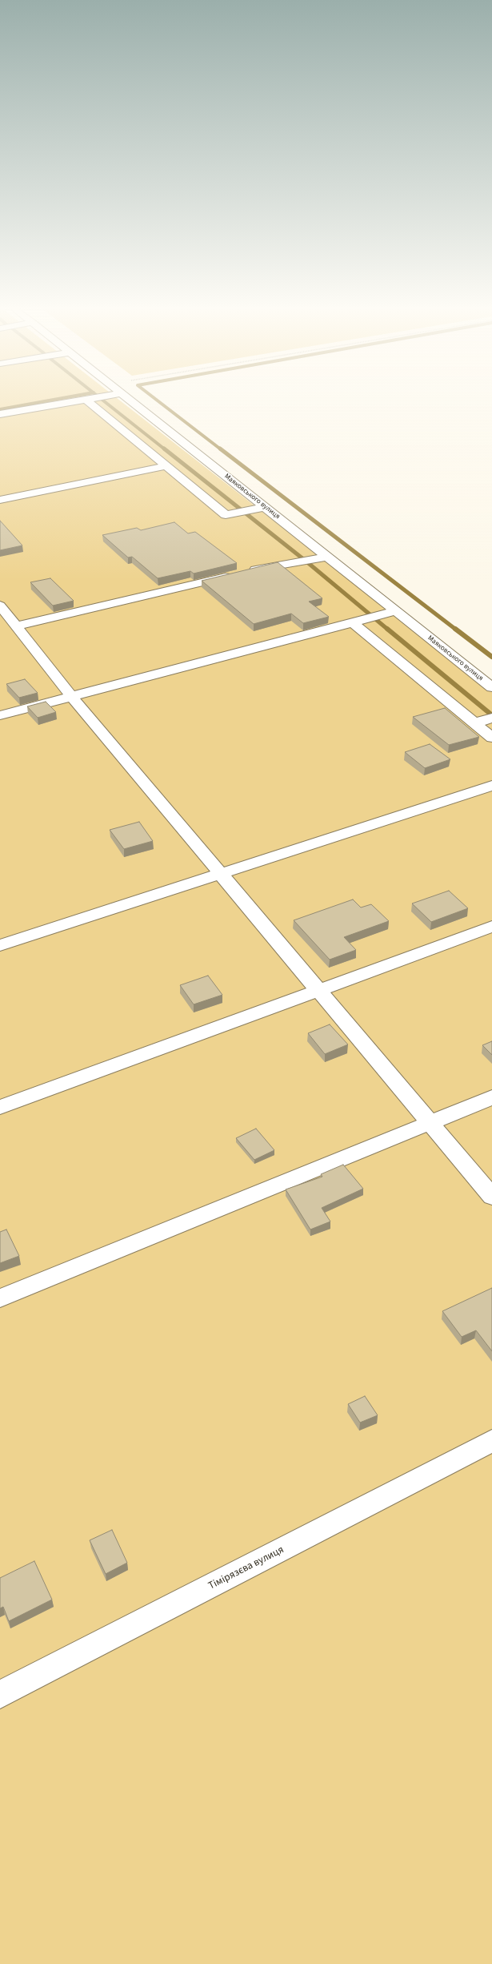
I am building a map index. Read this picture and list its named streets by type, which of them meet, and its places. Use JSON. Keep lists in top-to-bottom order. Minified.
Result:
{"streets":{"street":["Маяковського вулиця","Тімірязєва вулиця"]}}
